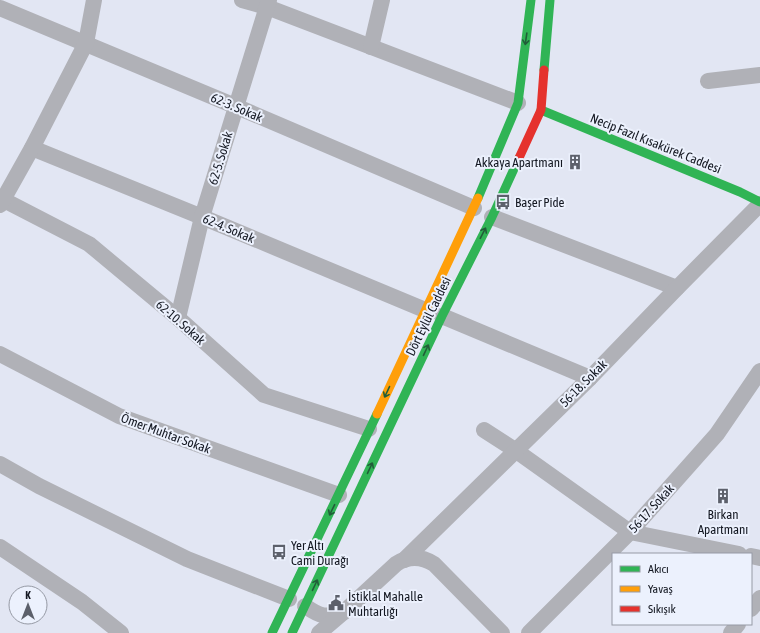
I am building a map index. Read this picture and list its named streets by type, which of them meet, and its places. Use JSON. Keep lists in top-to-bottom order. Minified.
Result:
{"streets":{"main road":["Necip Fazıl Kısakürek Caddesi","Dört Eylül Caddesi"],"street":["62-3. Sokak","62-5. Sokak","62-4. Sokak","62-10. Sokak","56-18. Sokak","Ömer Muhtar Sokak","56-17. Sokak"]},"crossings":[["62-3. Sokak","62-5. Sokak"],["62-3. Sokak","Dört Eylül Caddesi"],["Necip Fazıl Kısakürek Caddesi","Dört Eylül Caddesi"],["Necip Fazıl Kısakürek Caddesi","56-18. Sokak"],["62-5. Sokak","62-4. Sokak"],["62-5. Sokak","62-10. Sokak"],["62-4. Sokak","Dört Eylül Caddesi"],["Dört Eylül Caddesi","62-10. Sokak"],["Dört Eylül Caddesi","Ömer Muhtar Sokak"]],"places":{"building":["Akkaya Apartmanı","Birkan Apartmanı"],"bus stop":["Başer Pide","Yer Altı Cami Durağı"],"public building":["İstiklal Mahalle Muhtarlığı"]},"legend":["Akıcı","Yavaş","Sıkışık"],"north":"top"}
